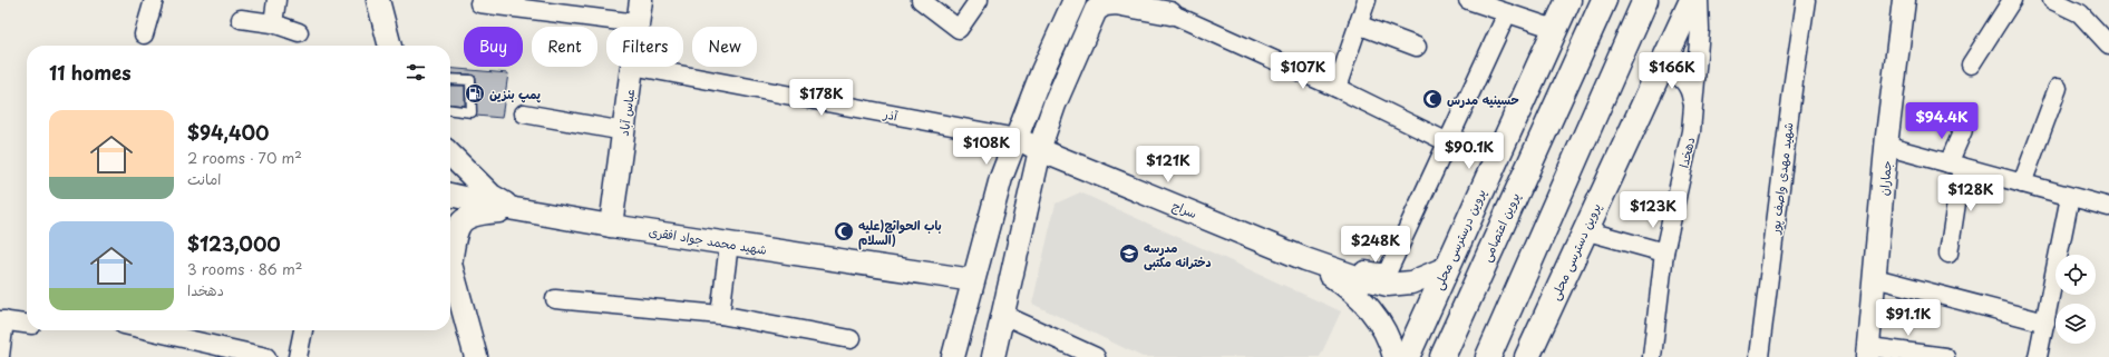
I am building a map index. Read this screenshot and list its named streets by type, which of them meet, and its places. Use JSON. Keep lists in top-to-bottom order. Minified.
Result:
{"streets":{"main road":["پروین اعتصامی","پروین درسترسی محلی","پروین دسترسی محلی"],"street":["عباس آباد","آذر","دهخدا","شهید مهدی واصف پور","جماران","سراج","شهید محمد جواد افقری"]},"crossings":[["عباس آباد","شهید محمد جواد افقری"],["آذر","سراج"],["سراج","پروین درسترسی محلی"]],"places":{"fuel station":["پمپ بنزین"],"mosque":["حسینیه مدرس","باب الحوائج(علیه السلام)"],"school or university":["مدرسه دخترانه مکتبی"]},"page":{"chip":["Buy","Rent","Filters","New"],"heading":"11 homes","price":["$107K","$166K","$178K","$94.4K","$108K","$90.1K","$121K","$128K","$123K","$248K","$91.1K"],"list":[{"name":"$94,400","note":"2 rooms · 70 m² · امانت"},{"name":"$123,000","note":"3 rooms · 86 m² · دهخدا"}]}}
